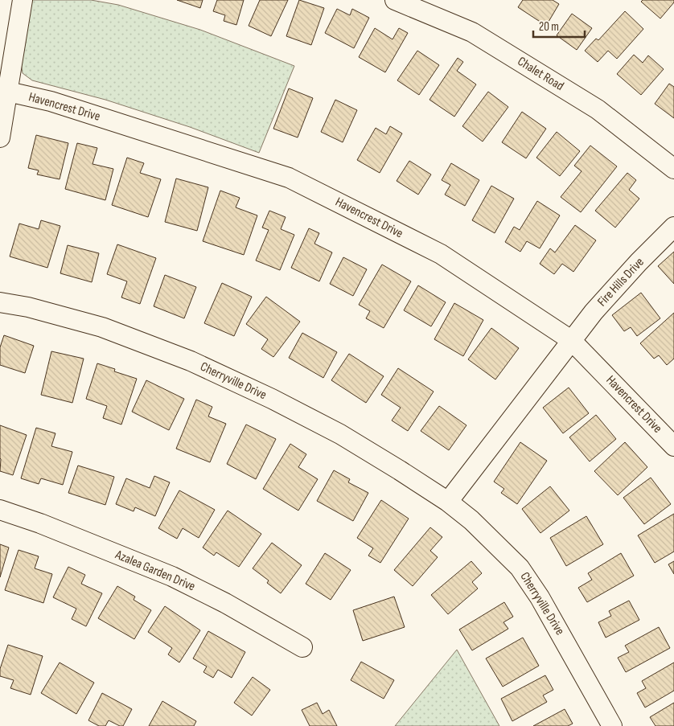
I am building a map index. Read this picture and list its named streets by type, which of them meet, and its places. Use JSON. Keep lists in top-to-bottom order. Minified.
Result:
{"streets":{"street":["Chalet Road","Havencrest Drive","Fire Hills Drive","Cherryville Drive","Azalea Garden Drive"]},"crossings":[["Havencrest Drive","Fire Hills Drive"]],"scale_bar":"20 m"}
